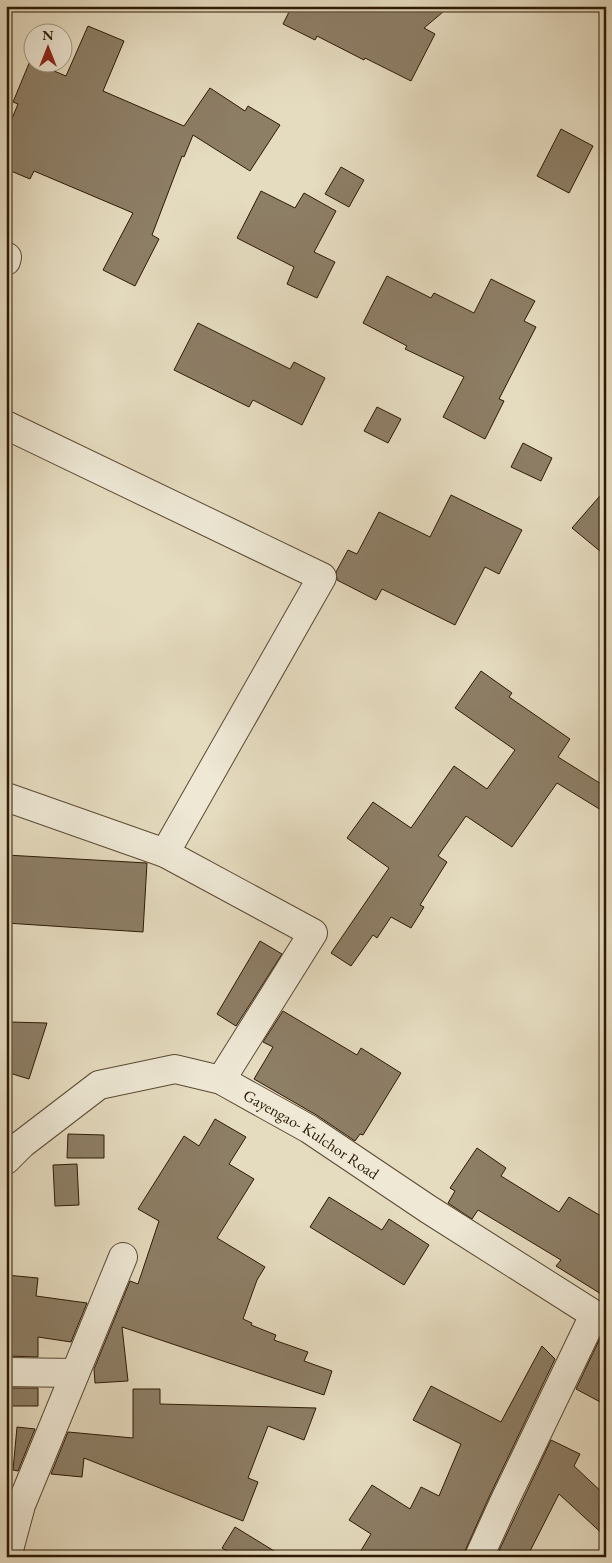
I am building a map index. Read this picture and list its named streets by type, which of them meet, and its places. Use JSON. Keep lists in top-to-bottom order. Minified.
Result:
{"streets":{"street":["Gayengao- Kulchor Road"]},"north":"top"}
